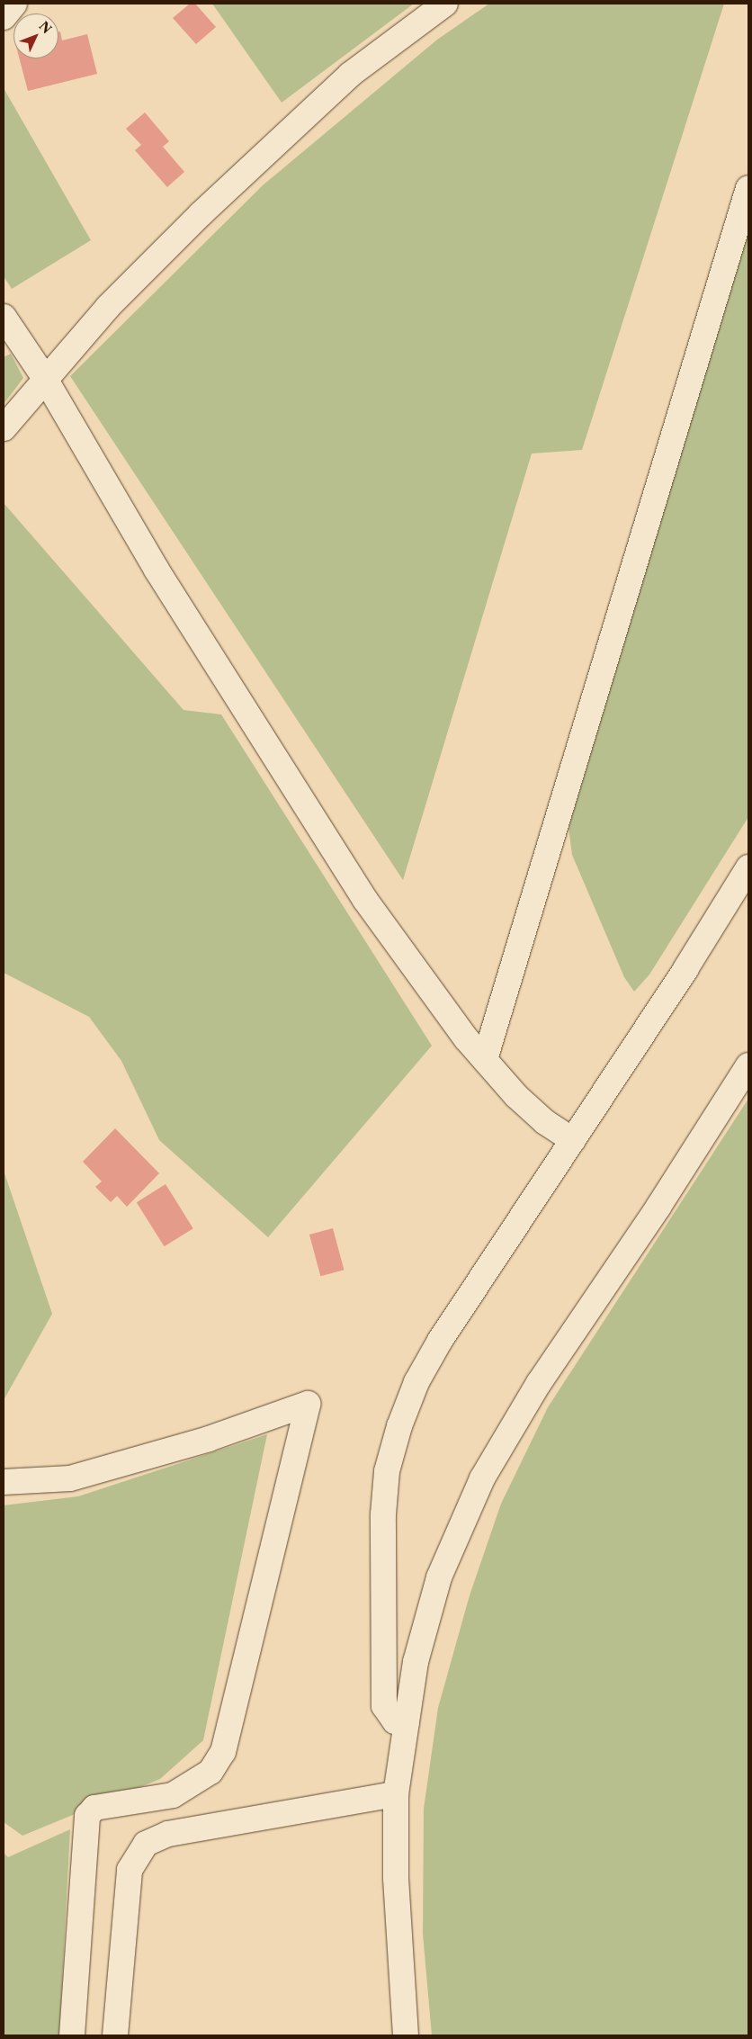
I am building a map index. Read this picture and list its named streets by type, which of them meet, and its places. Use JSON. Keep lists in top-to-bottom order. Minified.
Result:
{"north":"top right"}
